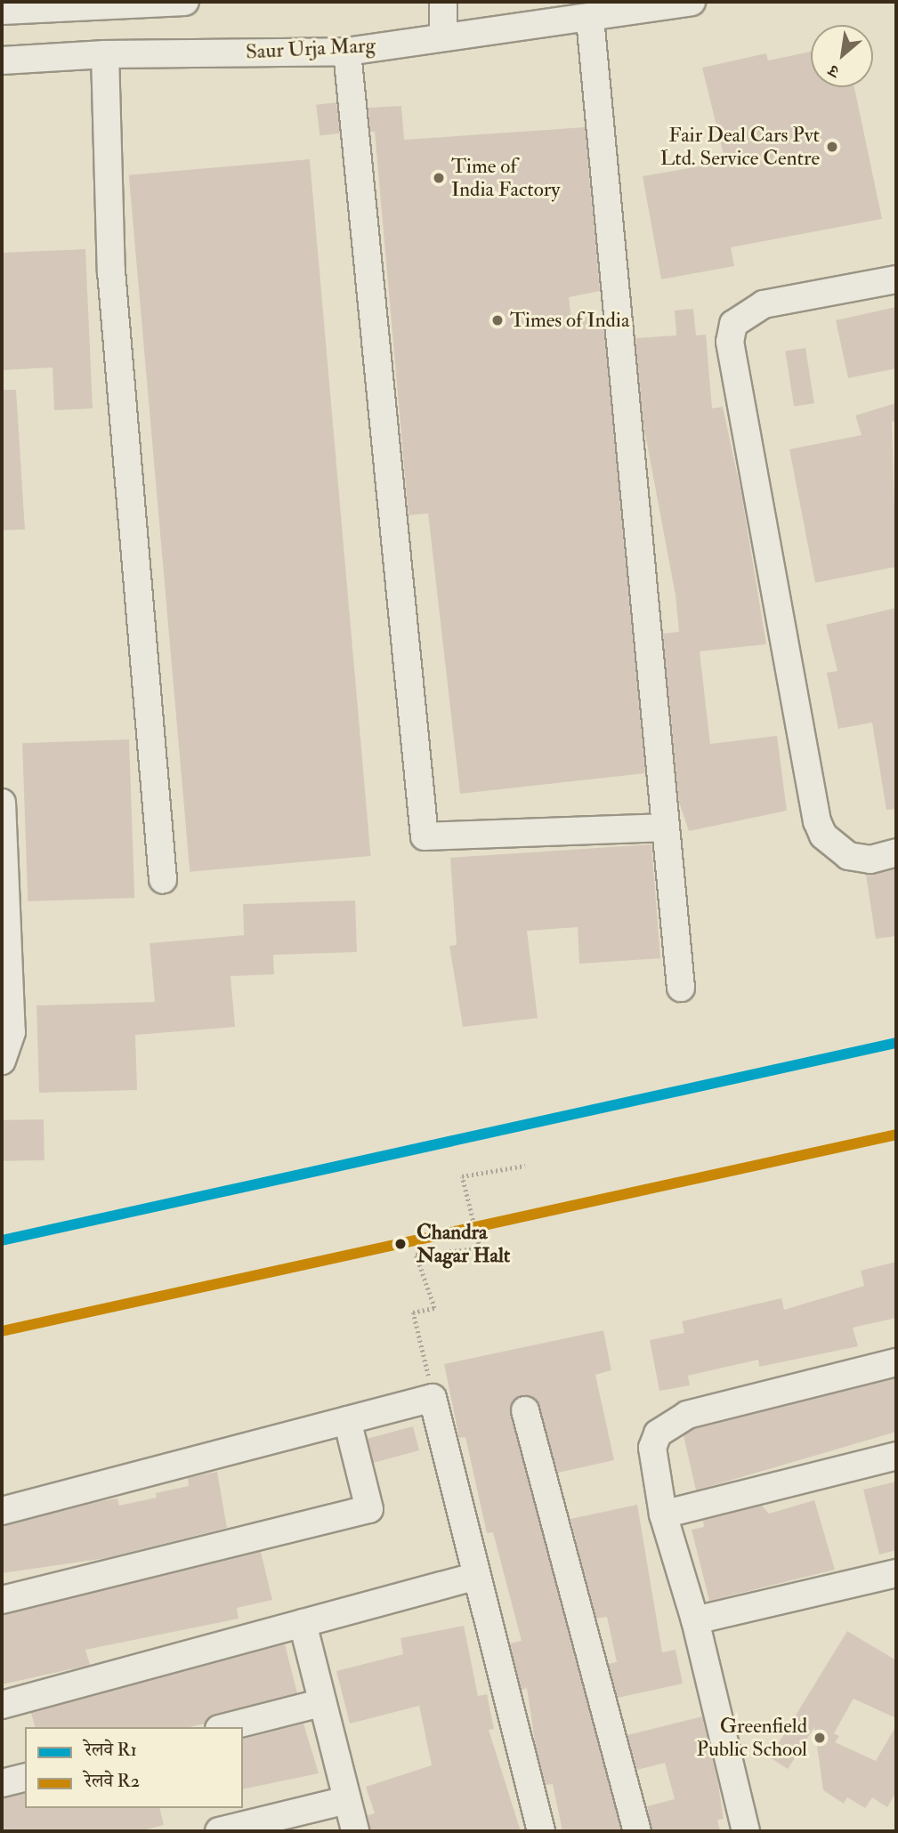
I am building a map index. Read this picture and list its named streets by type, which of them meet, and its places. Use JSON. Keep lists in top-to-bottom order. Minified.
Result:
{"streets":{"street":["Saur Urja Marg"]},"places":["Fair Deal Cars Pvt Ltd. Service Centre","Time of India Factory","Times of India","Chandra Nagar Halt","Greenfield Public School"],"lines":["rail line R1","rail line R2"],"legend":["रेलवे R1","रेलवे R2"],"north":"bottom left"}
